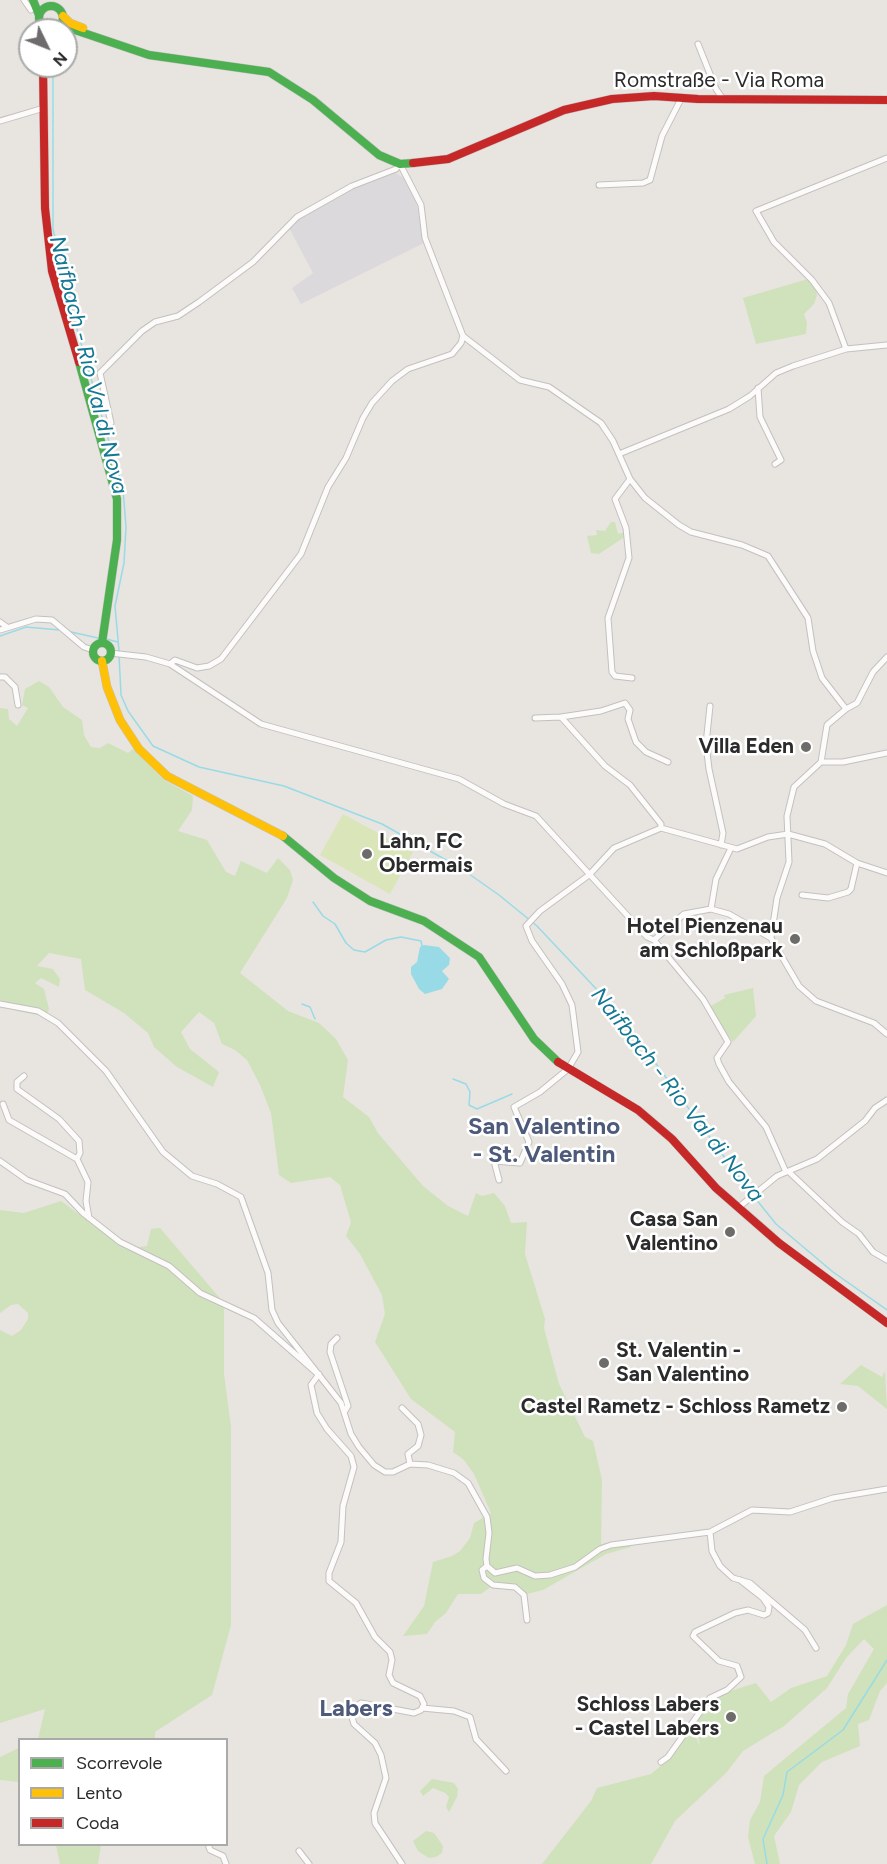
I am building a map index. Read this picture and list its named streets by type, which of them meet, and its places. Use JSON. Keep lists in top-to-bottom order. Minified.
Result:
{"streets":{"main road":["Romstraße - Via Roma"]},"districts":["San Valentino - St. Valentin","Labers"],"water":["Naifbach - Rio Val di Nova"],"places":["Villa Eden","Lahn, FC Obermais","Hotel Pienzenau am Schloßpark","Casa San Valentino","St. Valentin - San Valentino","Castel Rametz - Schloss Rametz","Schloss Labers - Castel Labers"],"legend":["Scorrevole","Lento","Coda"],"north":"bottom right"}
